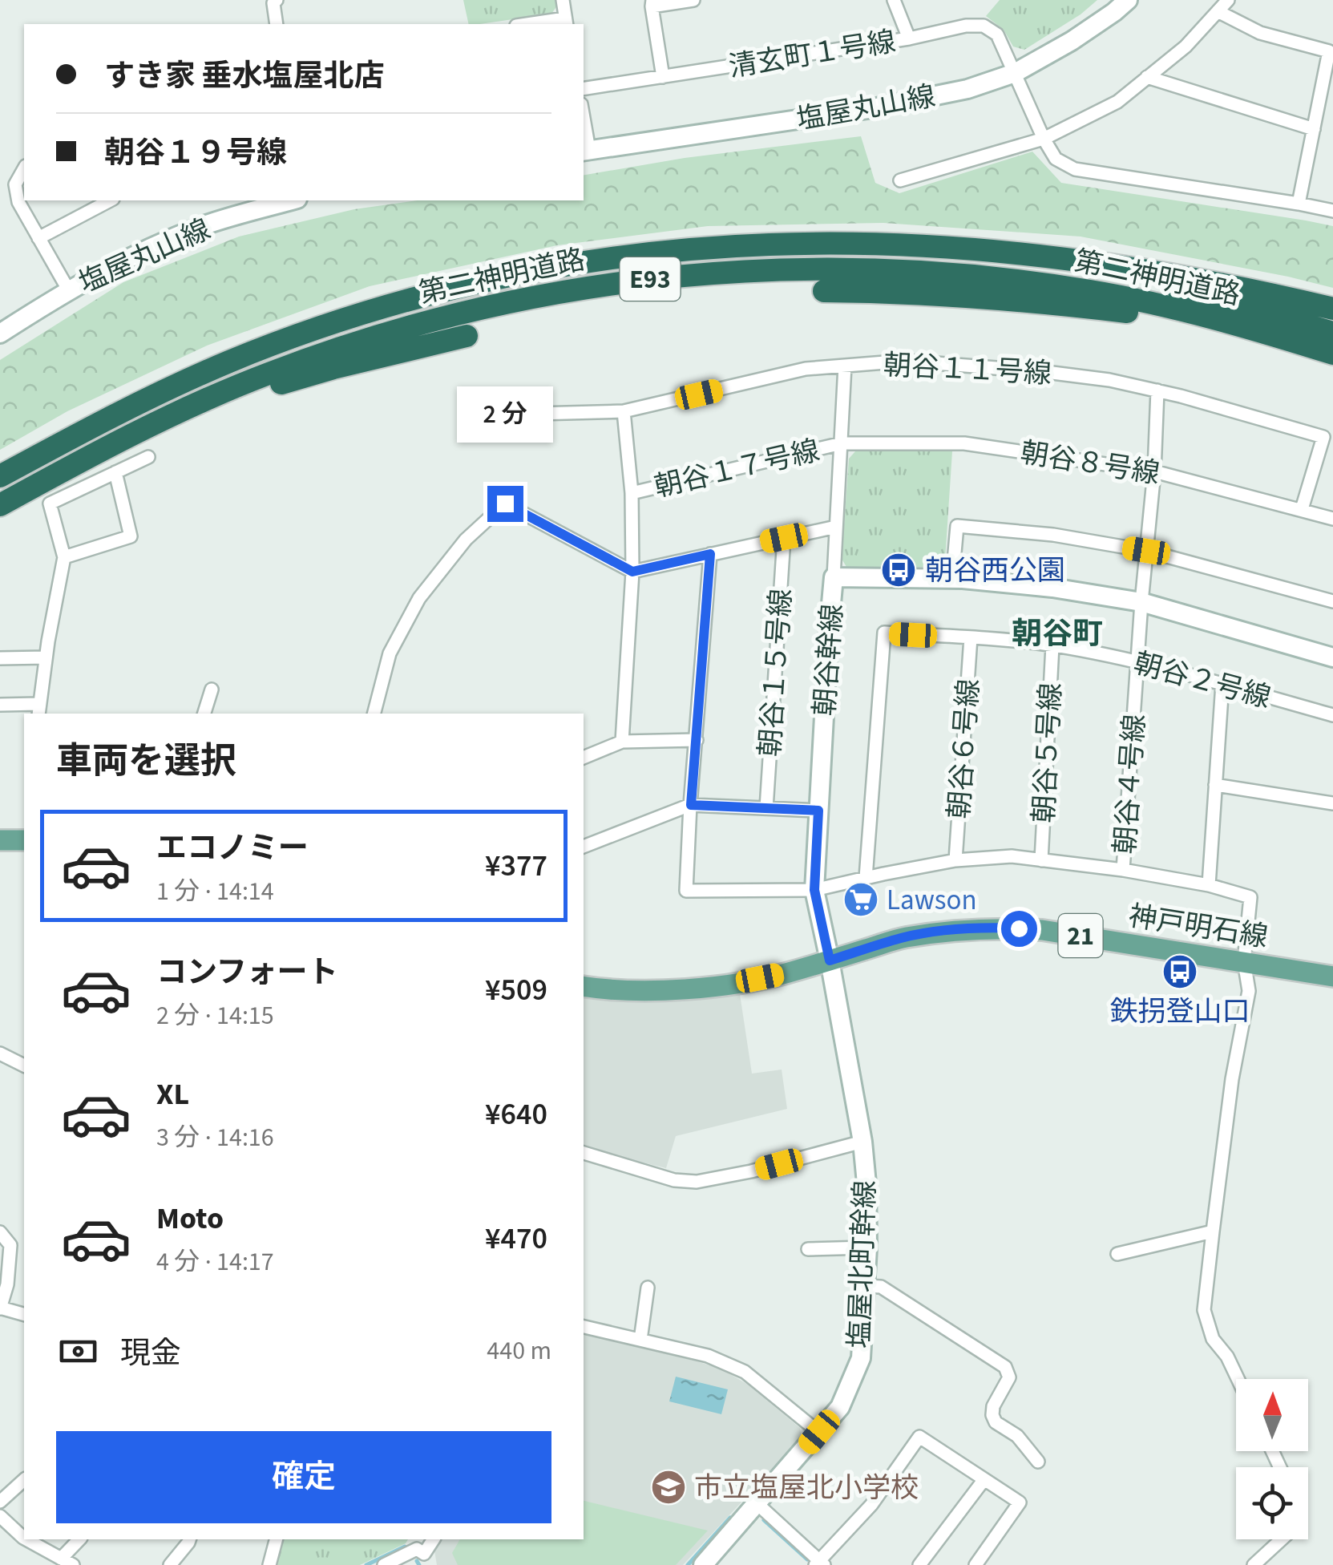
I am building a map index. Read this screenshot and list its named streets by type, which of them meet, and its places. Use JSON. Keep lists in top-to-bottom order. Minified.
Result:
{"streets":{"highway":["第二神明道路","E93"],"main road":["神戸明石線","21"],"street":["清玄町１号線","塩屋丸山線","朝谷１１号線","朝谷８号線","朝谷１７号線","朝谷幹線","朝谷１５号線","朝谷２号線","朝谷６号線","朝谷５号線","朝谷４号線","塩屋北町幹線"]},"crossings":[["清玄町１号線","塩屋丸山線"],["朝谷１１号線","朝谷８号線"],["朝谷１１号線","朝谷４号線"],["朝谷８号線","朝谷１７号線"],["朝谷８号線","朝谷４号線"],["朝谷幹線","朝谷４号線"],["朝谷幹線","神戸明石線"],["朝谷幹線","塩屋北町幹線"],["朝谷２号線","朝谷６号線"],["朝谷２号線","朝谷５号線"],["朝谷２号線","朝谷４号線"],["神戸明石線","塩屋北町幹線"]],"districts":["朝谷町"],"places":{"bus stop":["朝谷西公園","鉄拐登山口"],"supermarket":["Lawson"],"school or university":["市立塩屋北小学校"]},"north":"top","page":{"banner":["すき家 垂水塩屋北店","朝谷１９号線"],"bubble":"2 分","heading":"車両を選択","list":[{"name":"エコノミー","note":"1 分 · 14:14","value":"¥377"},{"name":"コンフォート","note":"2 分 · 14:15","value":"¥509"},{"name":"XL","note":"3 分 · 14:16","value":"¥640"},{"name":"Moto","note":"4 分 · 14:17","value":"¥470"}],"pay":["現金","440 m"],"buttons":"確定"}}
